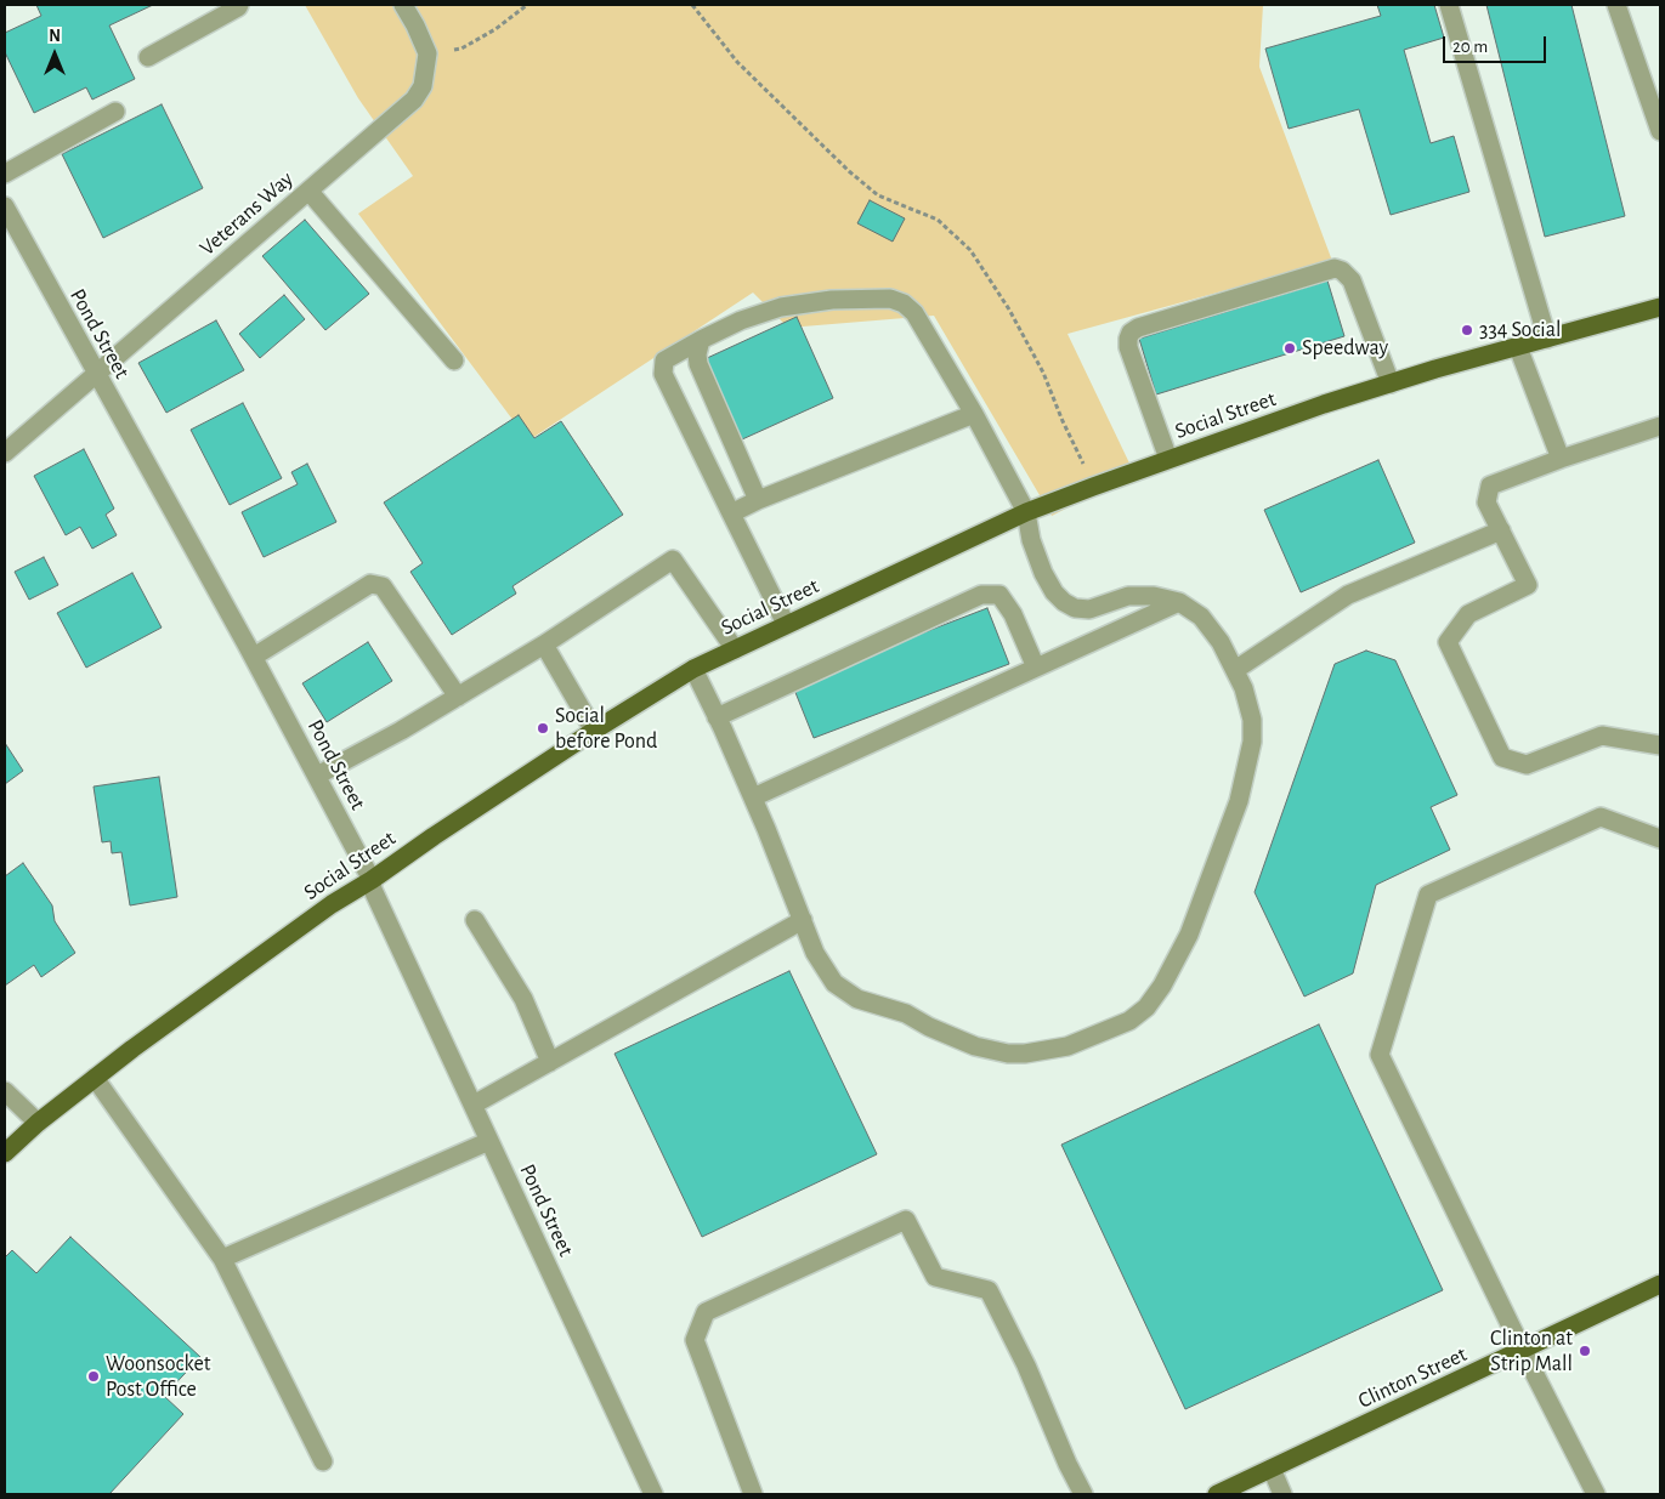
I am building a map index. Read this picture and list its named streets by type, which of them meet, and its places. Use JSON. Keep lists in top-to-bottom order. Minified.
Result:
{"streets":{"main road":["Social Street","Clinton Street"],"street":["Veterans Way","Pond Street"]},"crossings":[["Veterans Way","Pond Street"],["Pond Street","Social Street"]],"places":["334 Social","Speedway","Social before Pond","Clinton at Strip Mall","Woonsocket Post Office"],"scale_bar":"20 m","north":"top"}
